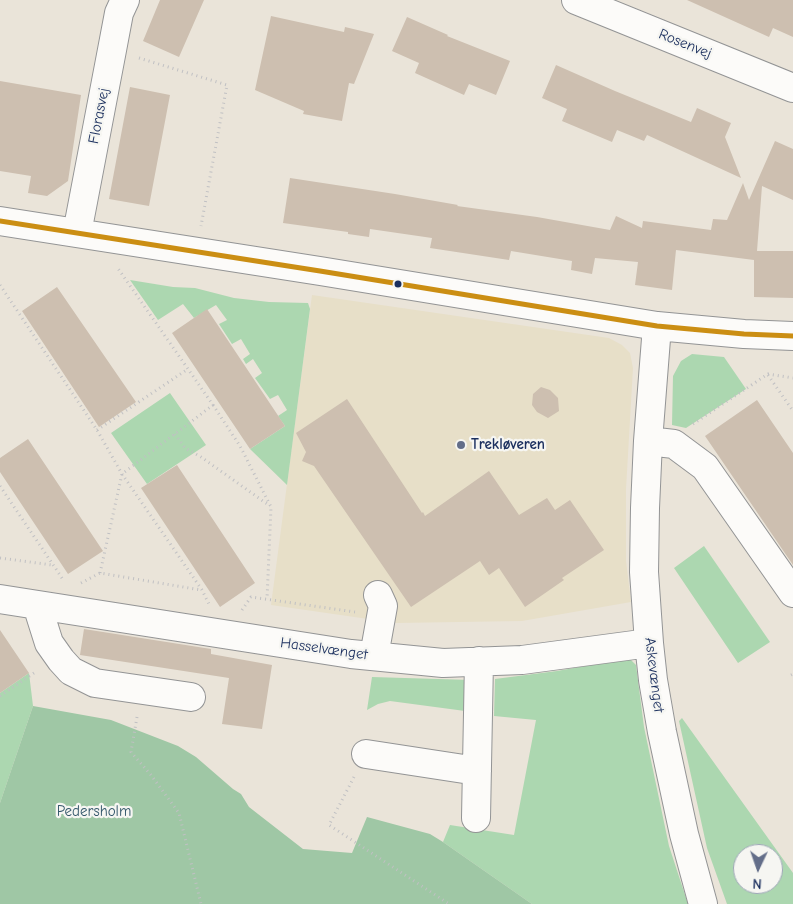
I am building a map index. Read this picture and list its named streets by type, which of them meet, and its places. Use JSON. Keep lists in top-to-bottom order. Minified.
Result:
{"streets":{"street":["Rosenvej","Florasvej","Hasselvænget","Askevænget"]},"crossings":[["Hasselvænget","Askevænget"]],"parks":["Pedersholm"],"places":["Trekløveren"],"north":"bottom"}
